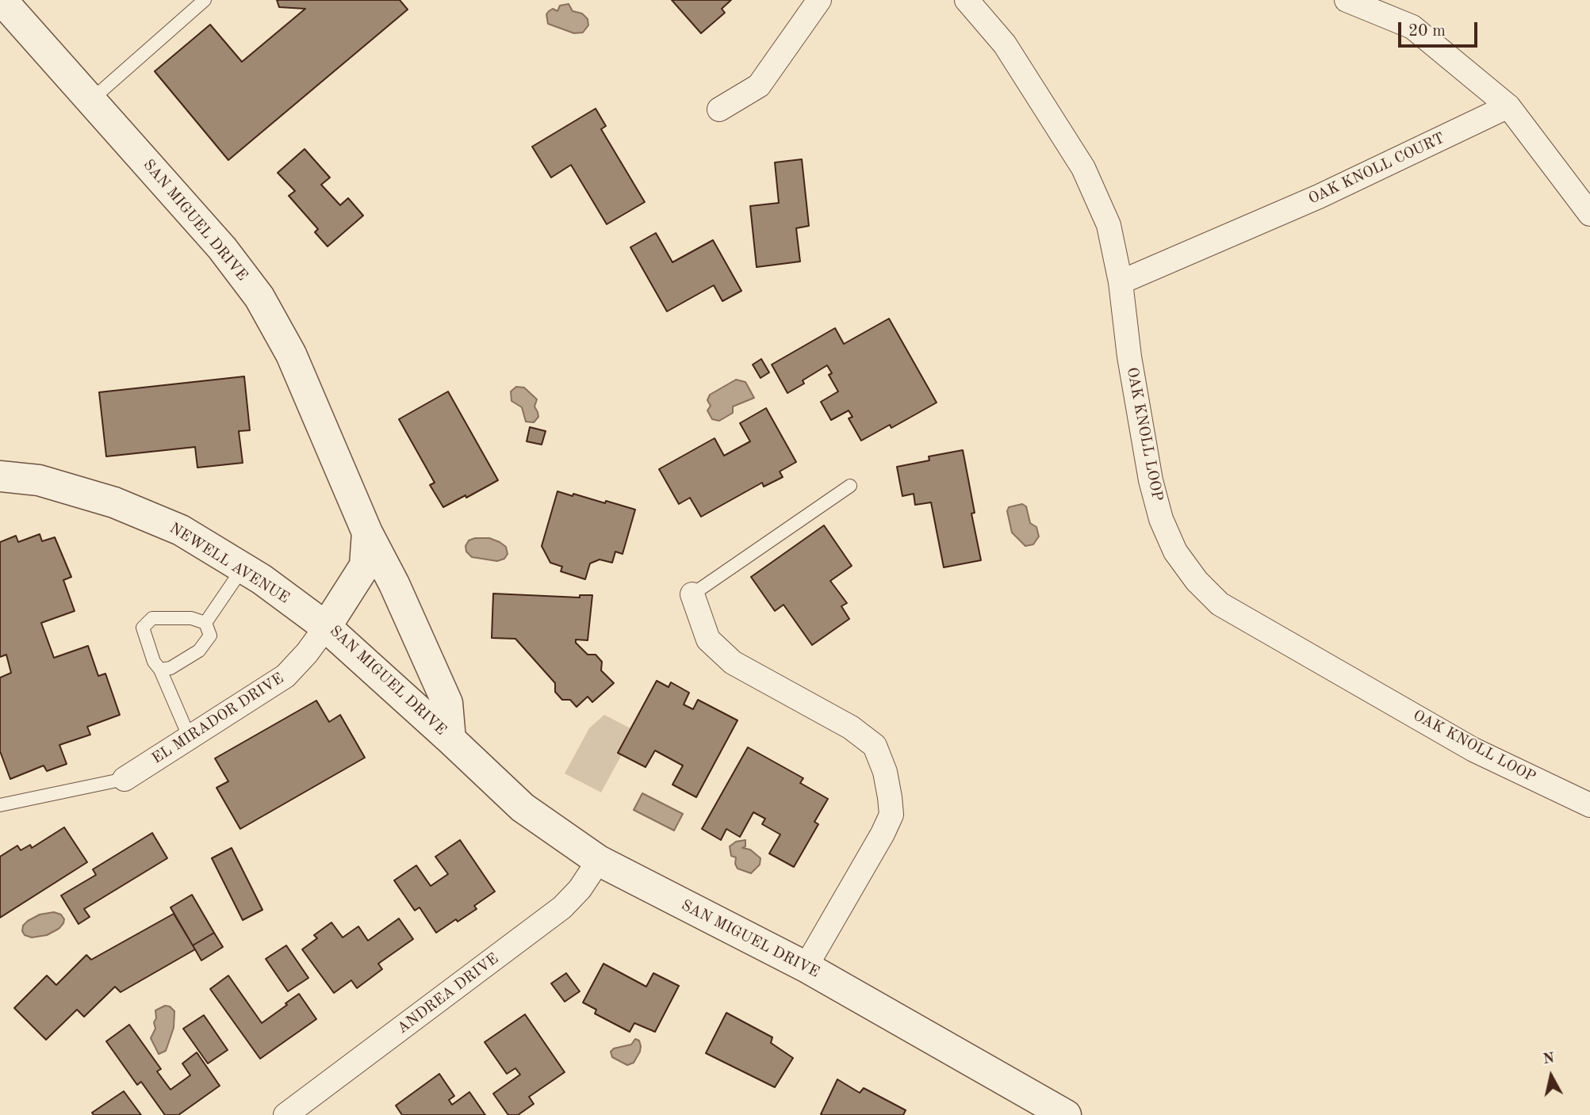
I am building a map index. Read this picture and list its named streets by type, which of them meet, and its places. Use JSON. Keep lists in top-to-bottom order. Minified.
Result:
{"streets":{"street":["OAK KNOLL COURT","SAN MIGUEL DRIVE","OAK KNOLL LOOP","NEWELL AVENUE","EL MIRADOR DRIVE","ANDREA DRIVE"]},"crossings":[["OAK KNOLL COURT","OAK KNOLL LOOP"],["SAN MIGUEL DRIVE","NEWELL AVENUE"],["SAN MIGUEL DRIVE","EL MIRADOR DRIVE"],["SAN MIGUEL DRIVE","ANDREA DRIVE"],["NEWELL AVENUE","EL MIRADOR DRIVE"]],"scale_bar":"20 m","north":"top"}
